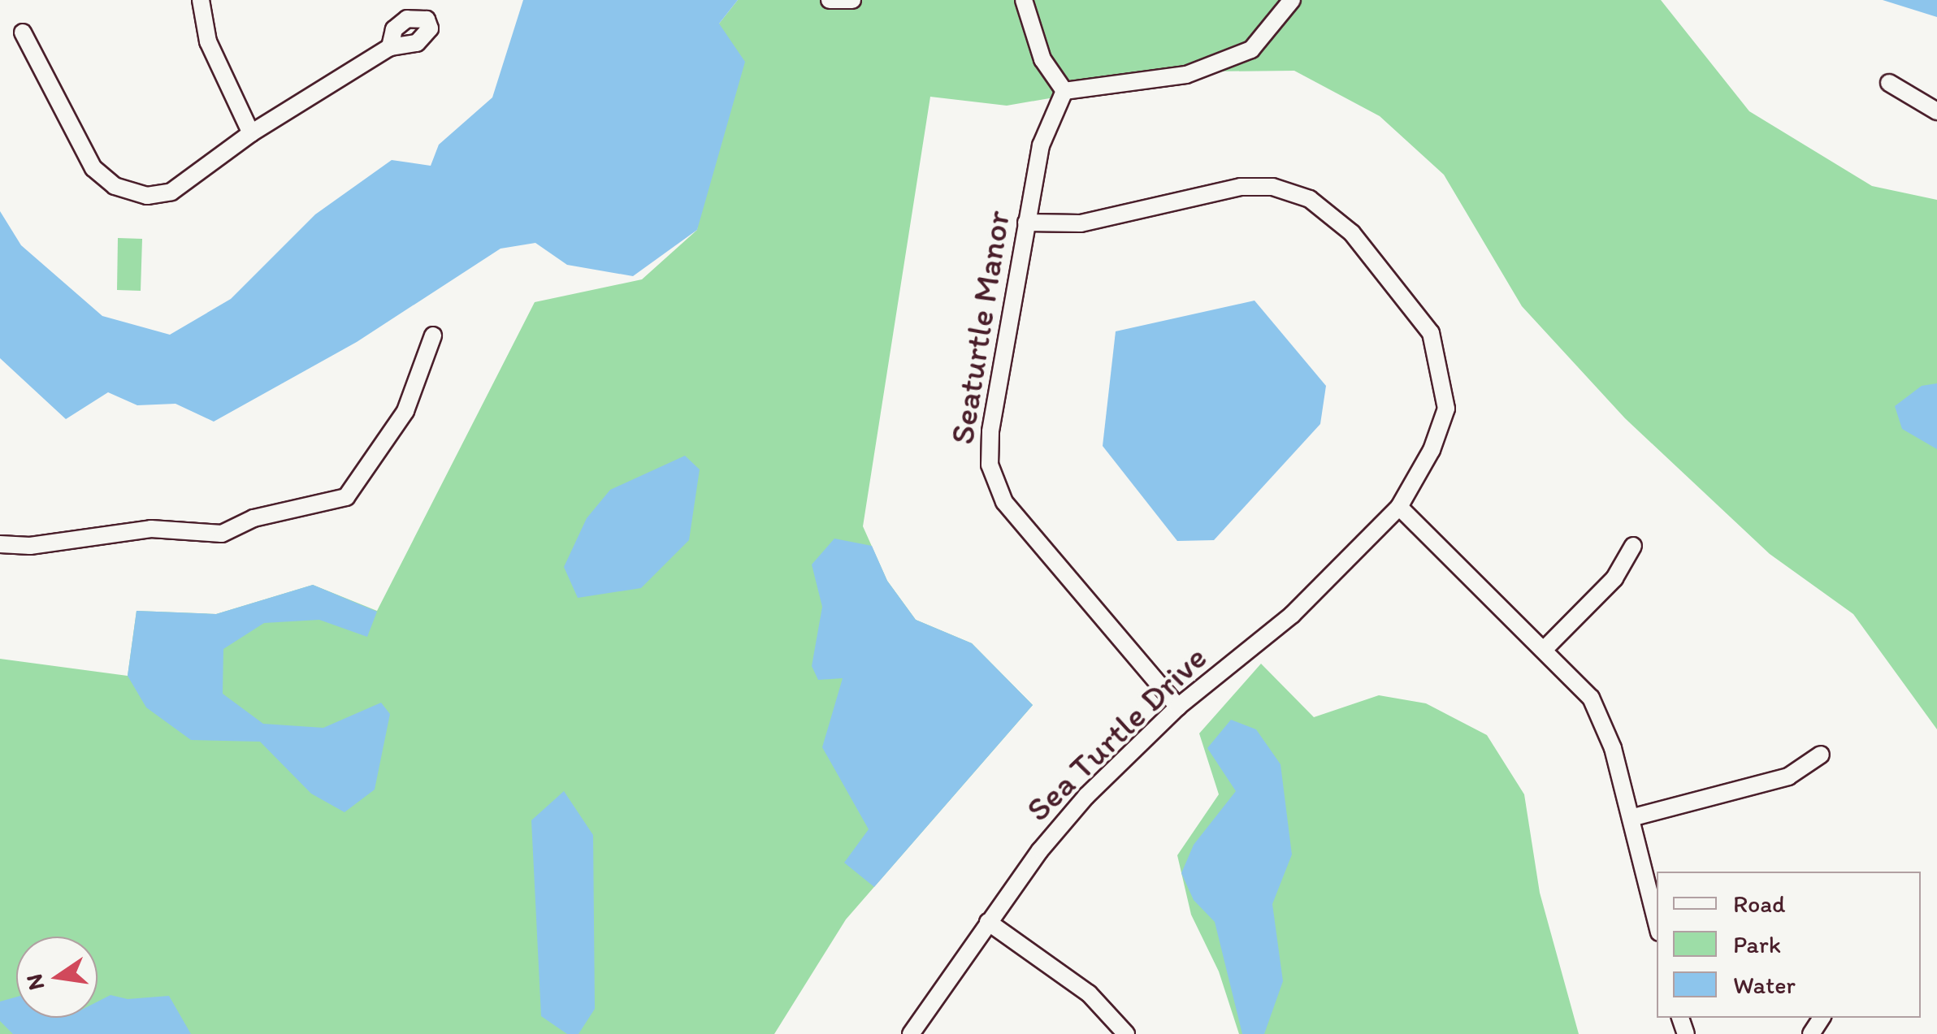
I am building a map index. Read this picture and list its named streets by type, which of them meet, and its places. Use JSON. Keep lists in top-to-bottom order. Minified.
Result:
{"streets":{"street":["Seaturtle Manor","Sea Turtle Drive"]},"crossings":[["Seaturtle Manor","Sea Turtle Drive"]],"legend":["Road","Park","Water"],"north":"left"}
